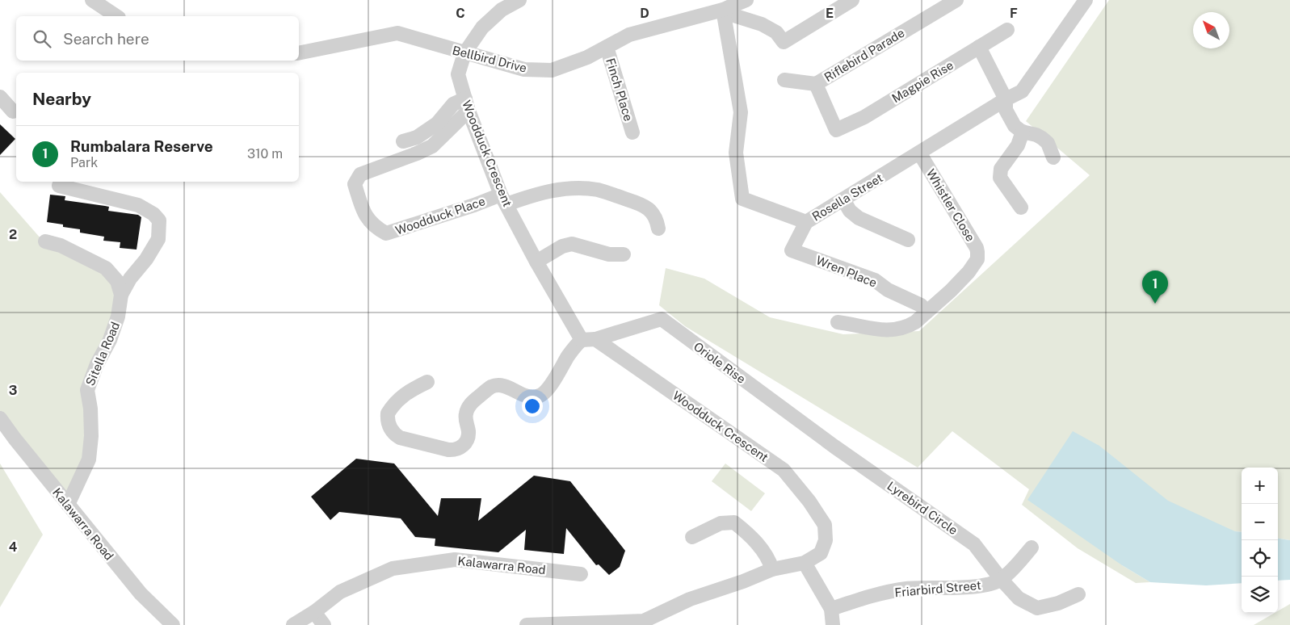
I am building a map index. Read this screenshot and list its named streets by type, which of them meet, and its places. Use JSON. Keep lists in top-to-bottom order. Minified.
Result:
{"streets":{"street":["Riflebird Parade","Bellbird Drive","Magpie Rise","Finch Place","Woodduck Crescent","Rosella Street","Whistler Close","Woodduck Place","Wren Place","Sitella Road","Oriole Rise","Lyrebird Circle","Kalawarra Road","Friarbird Street"]},"crossings":[["Riflebird Parade","Magpie Rise"],["Bellbird Drive","Finch Place"],["Bellbird Drive","Woodduck Crescent"],["Bellbird Drive","Rosella Street"],["Woodduck Crescent","Woodduck Place"],["Woodduck Crescent","Oriole Rise"],["Rosella Street","Whistler Close"],["Rosella Street","Wren Place"],["Whistler Close","Wren Place"],["Sitella Road","Kalawarra Road"],["Oriole Rise","Lyrebird Circle"],["Lyrebird Circle","Friarbird Street"]],"north":"top left","page":{"search":"Search here","heading":"Nearby","list":[{"mark":"1","name":"Rumbalara Reserve","note":"Park","value":"310 m"}],"pins":"1","map_buttons":["+","−"]},"grid":{"columns":["C","D","E","F"],"rows":["2","3","4"]}}
